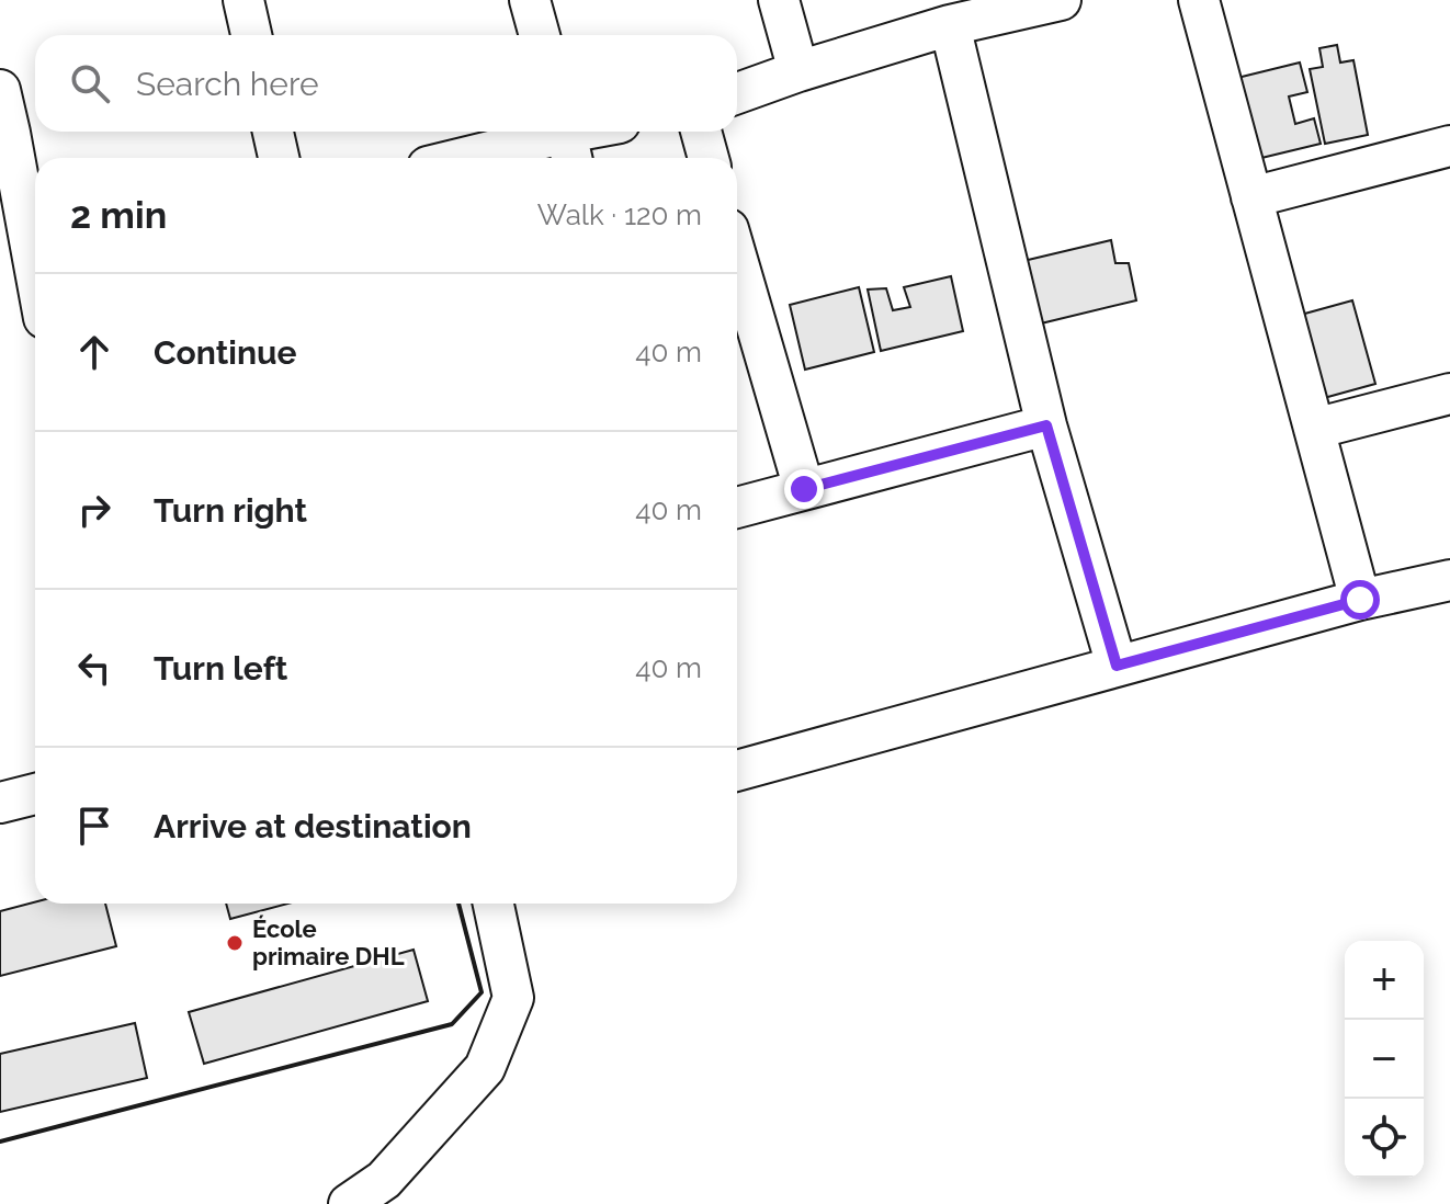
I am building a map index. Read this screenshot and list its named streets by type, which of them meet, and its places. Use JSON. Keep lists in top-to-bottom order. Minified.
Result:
{"places":["École primaire DHL"],"page":{"search":"Search here","heading":["2 min","Walk · 120 m"],"list":[["Continue","40 m"],["Turn right","40 m"],["Turn left","40 m"],"Arrive at destination"],"map_buttons":["+","−"]}}
